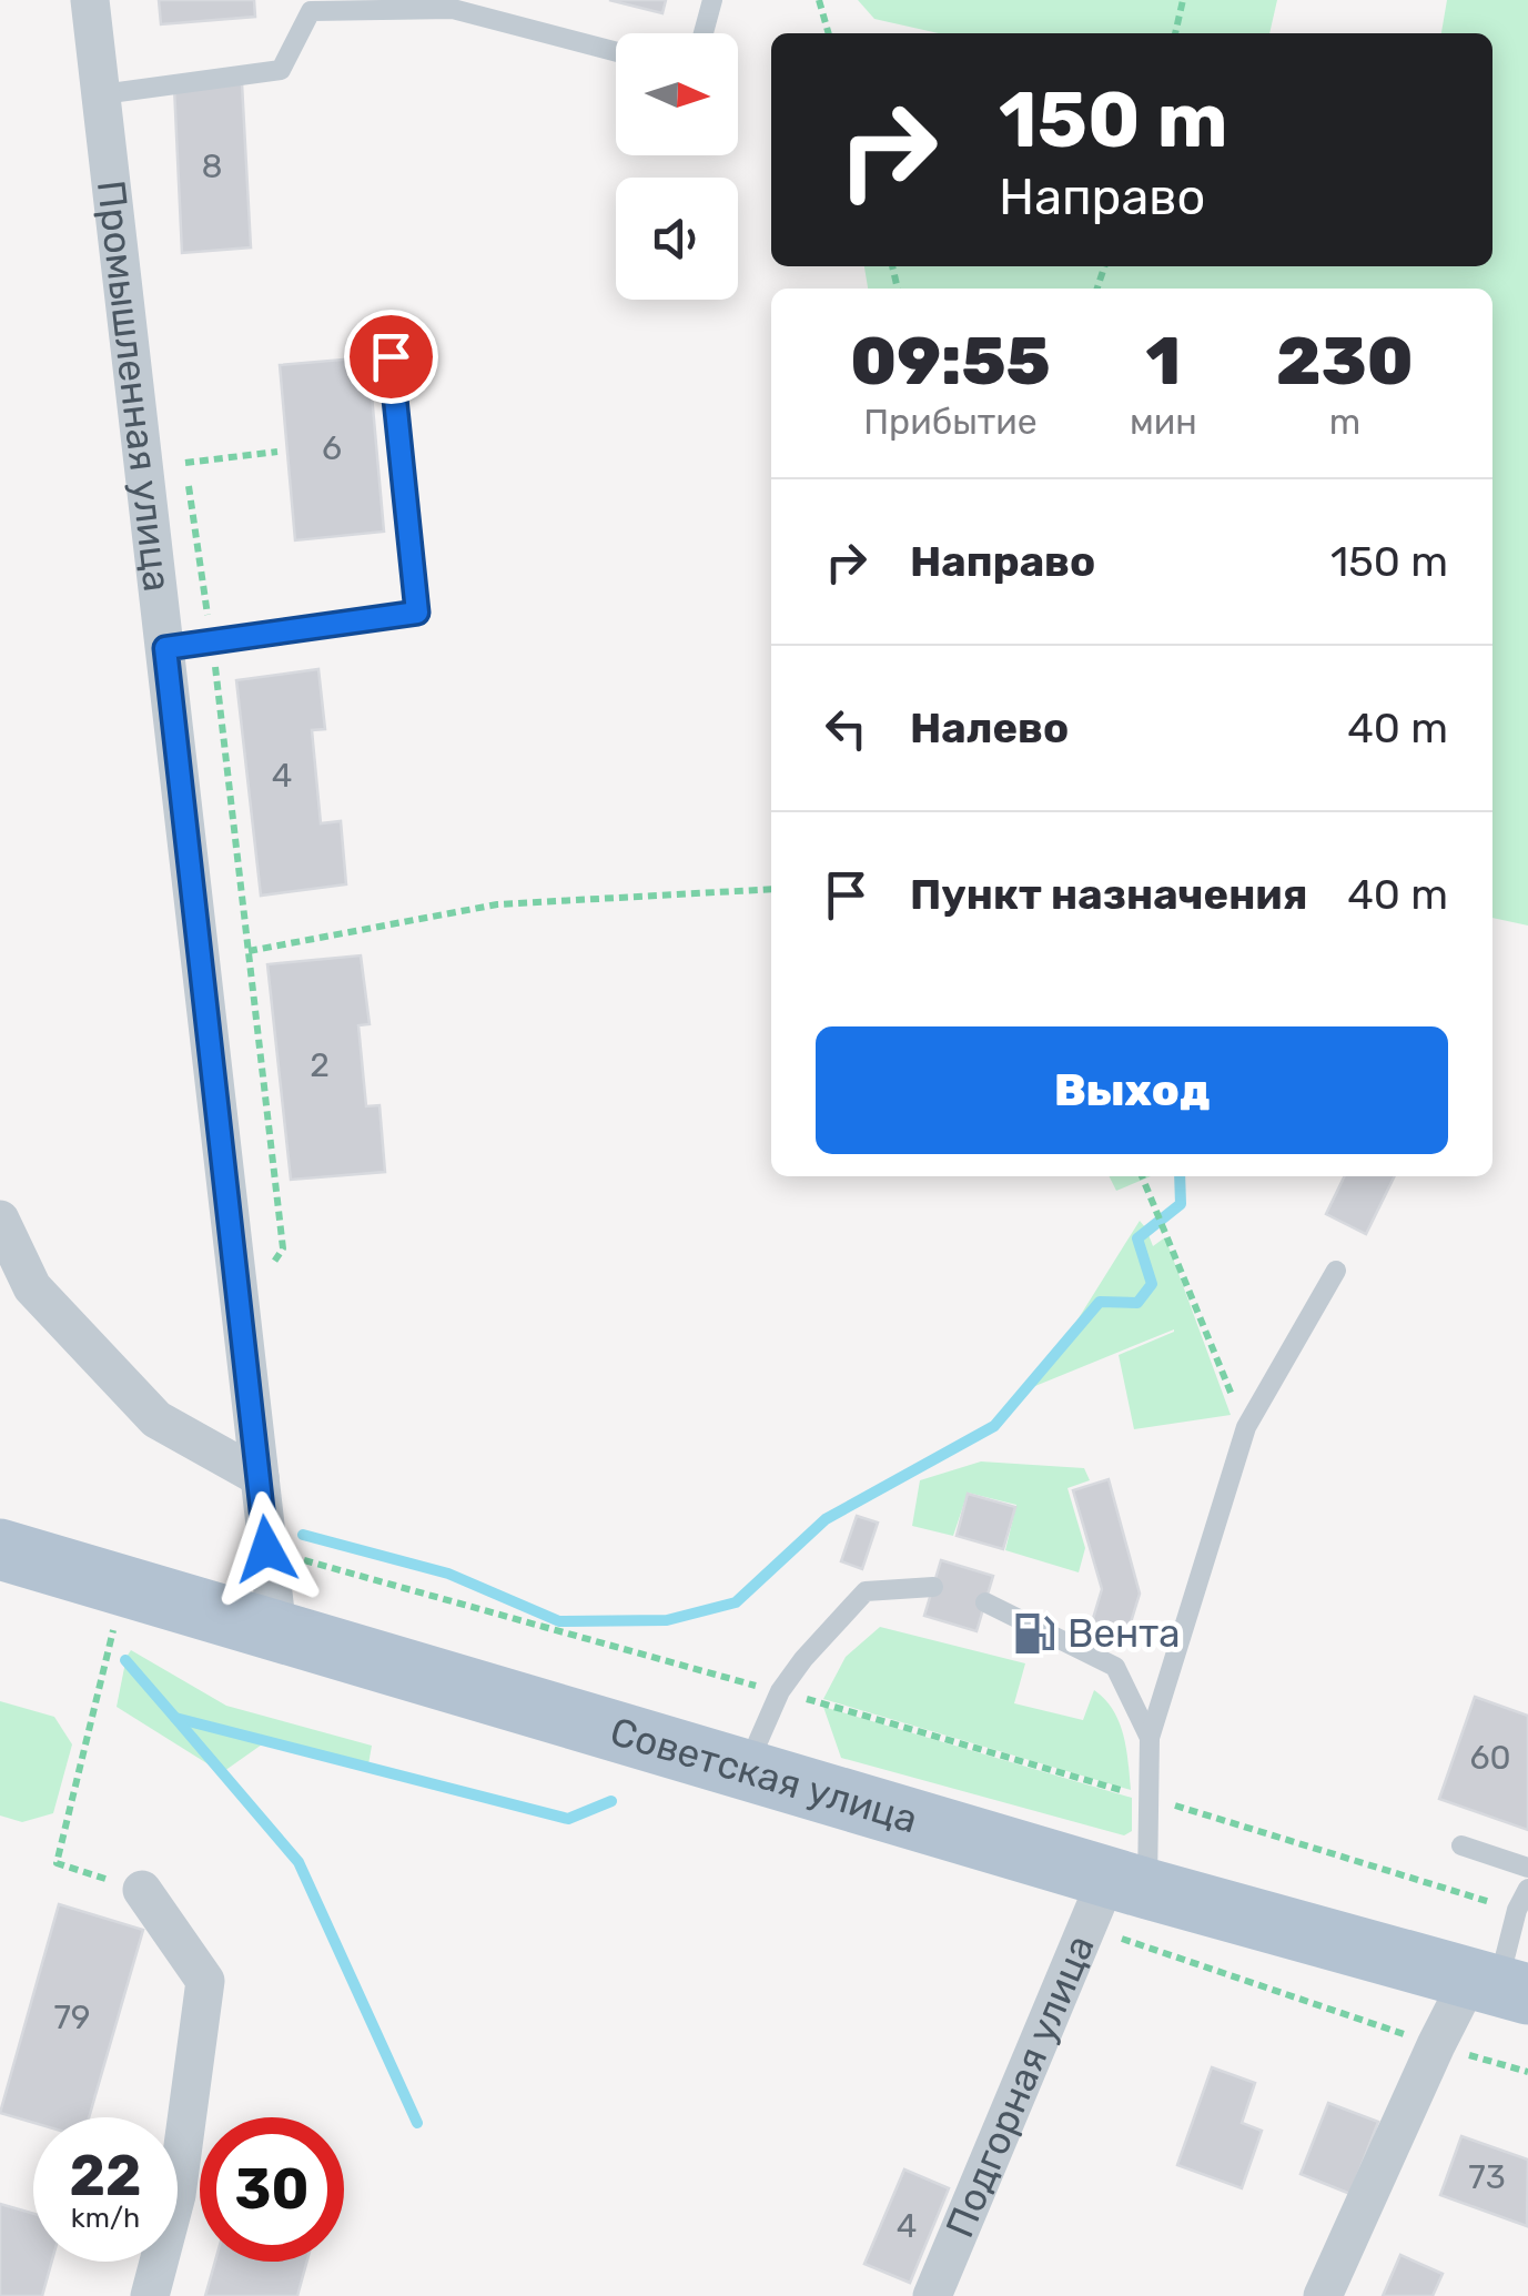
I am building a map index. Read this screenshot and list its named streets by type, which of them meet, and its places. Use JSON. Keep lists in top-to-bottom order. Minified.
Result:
{"streets":{"main road":["Советская улица"],"street":["Промышленная улица","Подгорная улица"]},"crossings":[["Промышленная улица","Советская улица"],["Советская улица","Подгорная улица"]],"places":{"fuel station":["Вента"]},"house_numbers":["8","6","4","2","60","79","73","4"],"north":"right","page":{"turn":["150 m","Направо"],"eta":["09:55","Прибытие","1","мин","230","m"],"list":[{"name":"Направо","value":"150 m"},{"name":"Налево","value":"40 m"},{"name":"Пункт назначения","value":"40 m"}],"buttons":"Выход","speed":"22 km/h","limit":"30"}}
